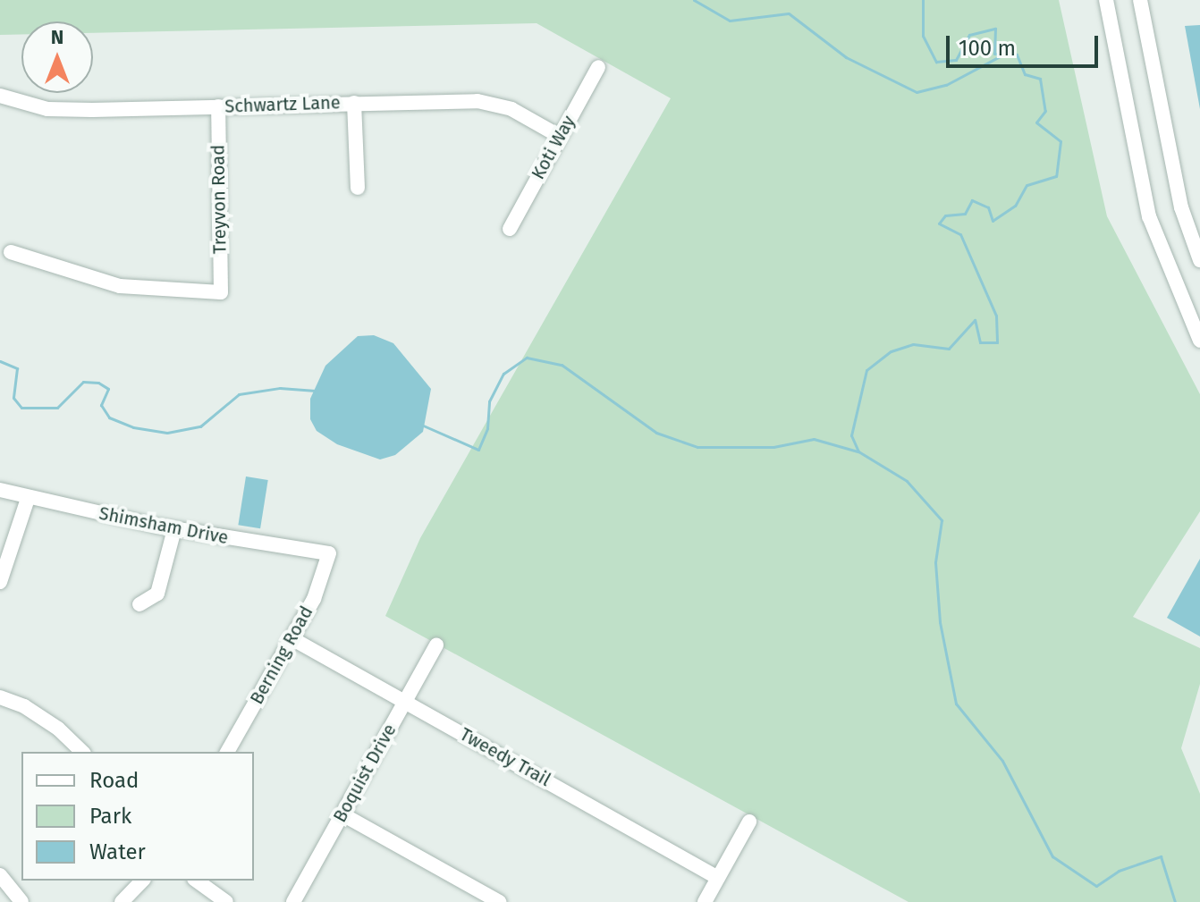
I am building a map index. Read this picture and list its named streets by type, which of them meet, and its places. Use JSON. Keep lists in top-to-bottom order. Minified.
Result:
{"streets":{"street":["Schwartz Lane","Koti Way","Treyvon Road","Shimsham Drive","Berning Road","Tweedy Trail","Boquist Drive"]},"crossings":[["Schwartz Lane","Koti Way"],["Schwartz Lane","Treyvon Road"],["Shimsham Drive","Berning Road"],["Berning Road","Tweedy Trail"],["Tweedy Trail","Boquist Drive"]],"legend":["Road","Park","Water"],"scale_bar":"100 m","north":"top"}
